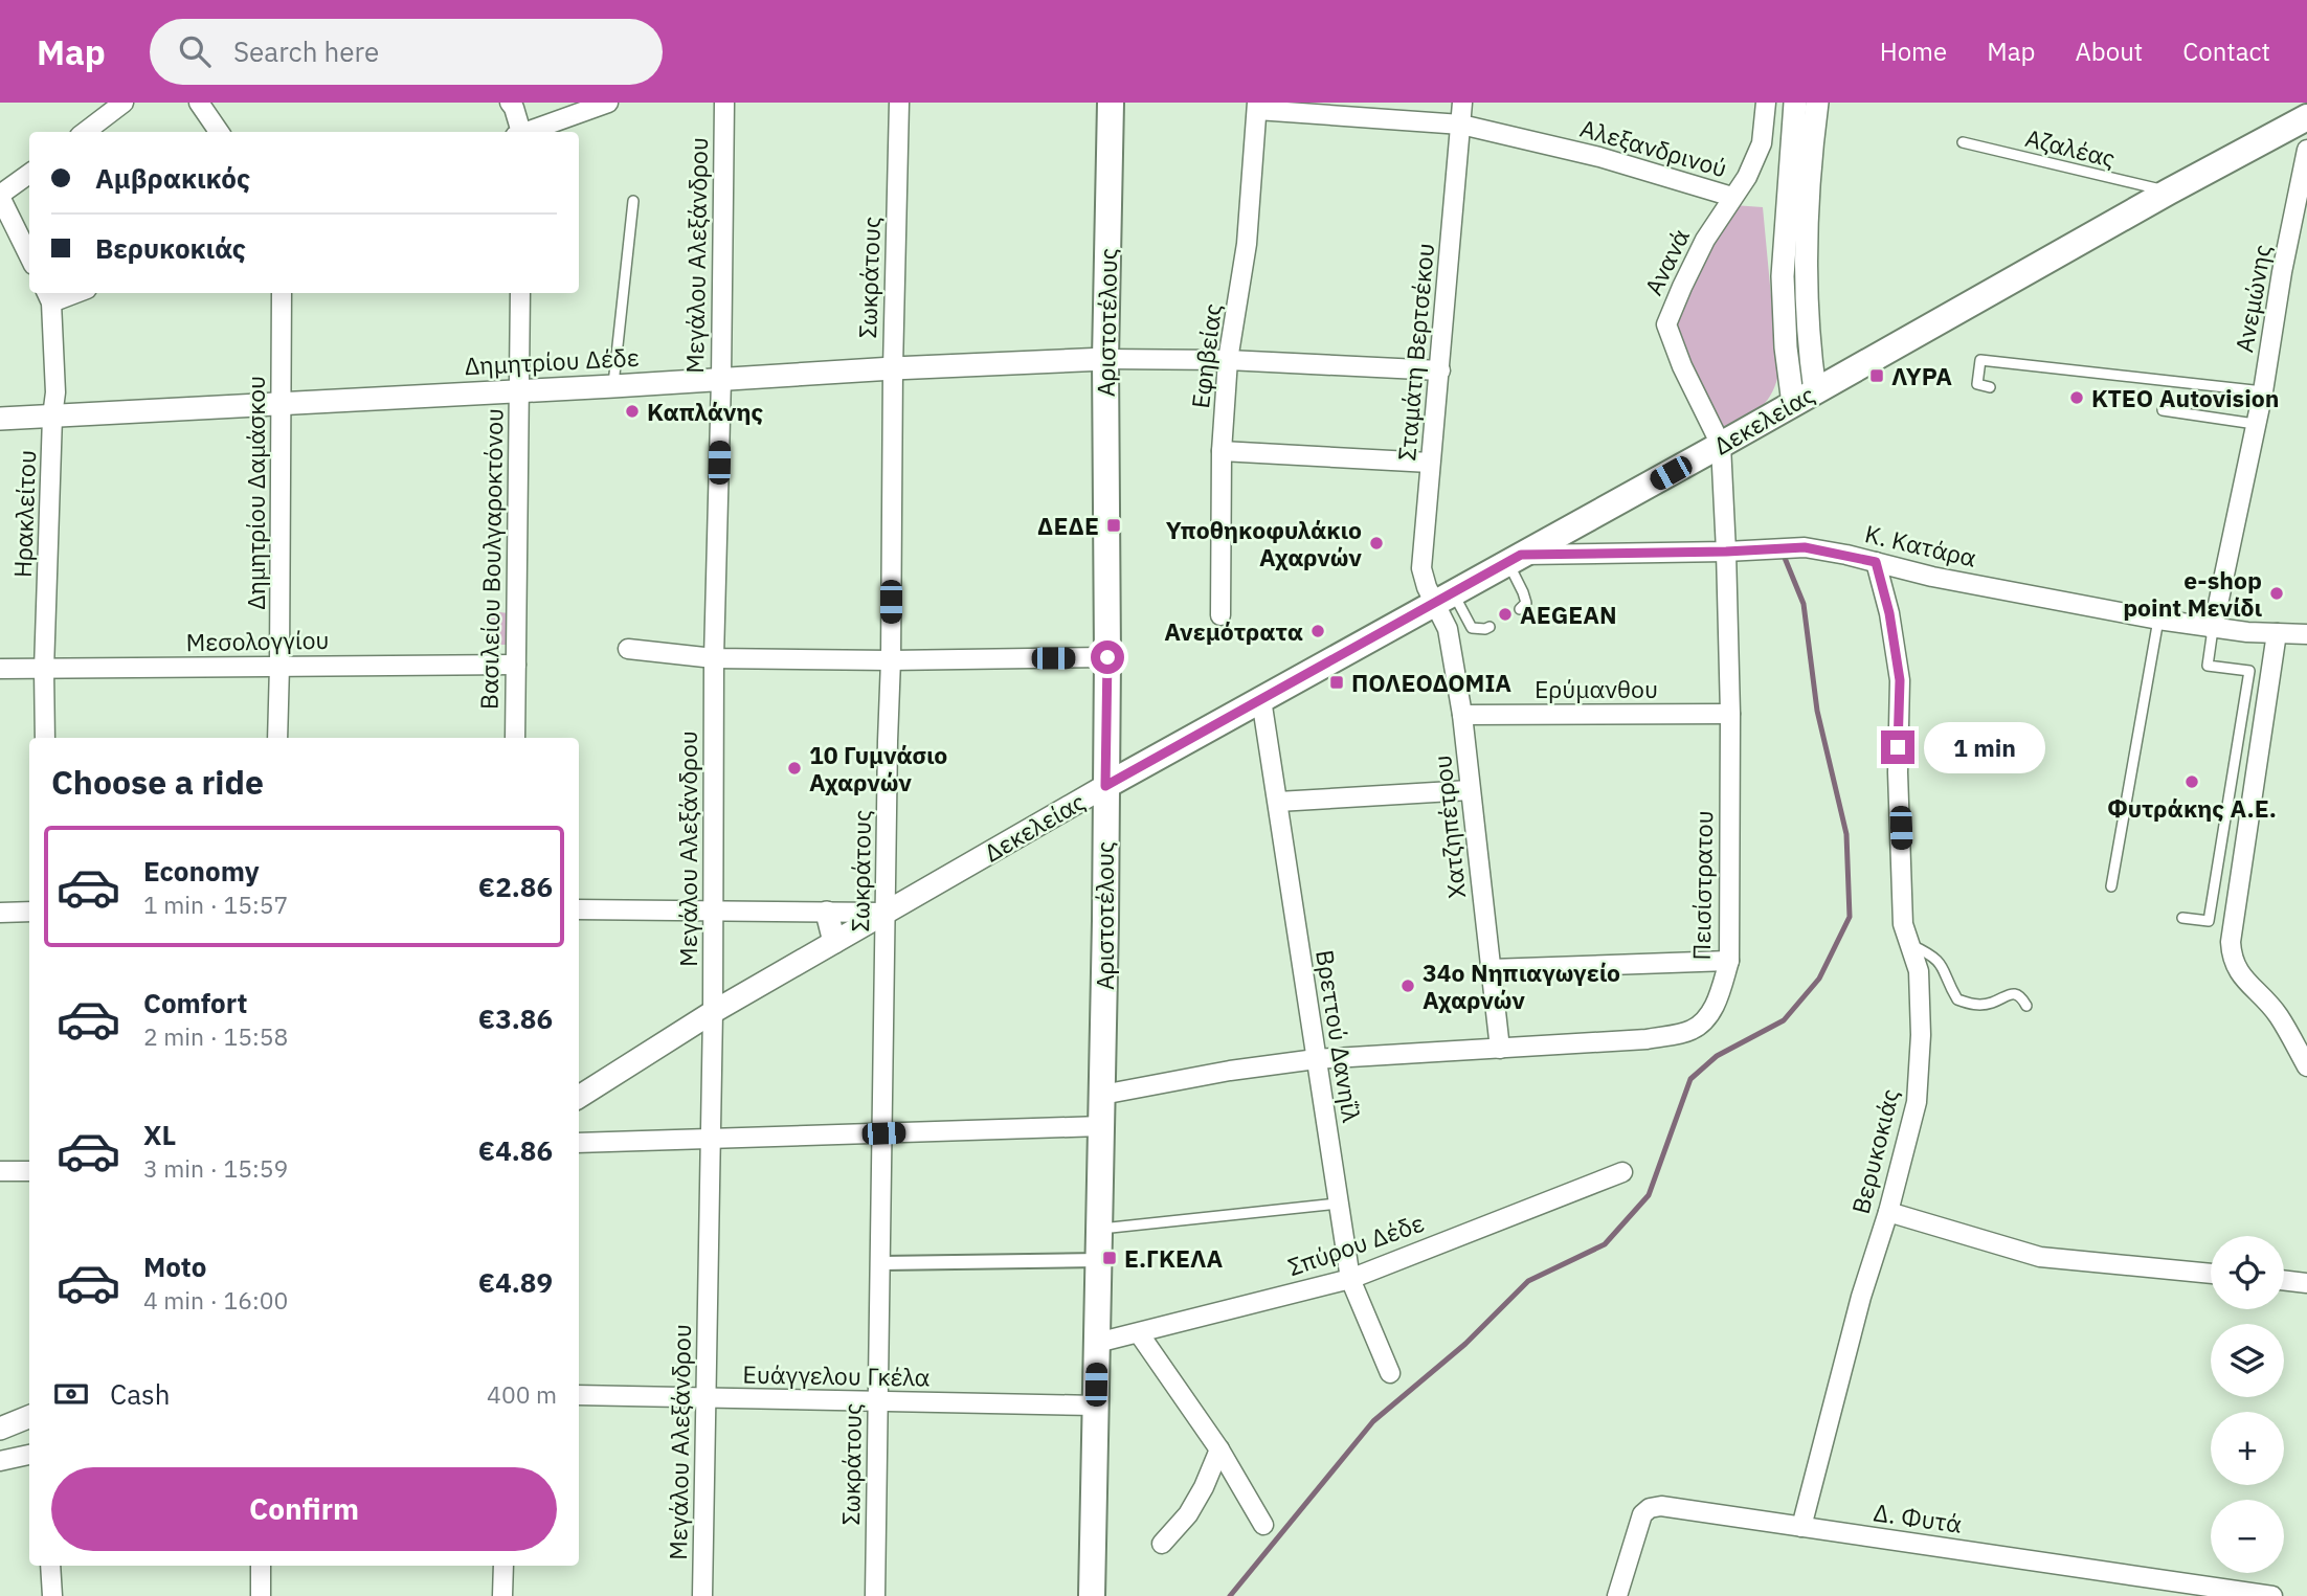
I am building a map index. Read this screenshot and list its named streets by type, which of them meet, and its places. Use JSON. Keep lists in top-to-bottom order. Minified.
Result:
{"streets":{"main road":["Αριστοτέλους","Δεκελείας"],"street":["Αλεξανδρινού","Μεγάλου Αλεξάνδρου","Ανανά","Σωκράτους","Ανεμώνης","Σταμάτη Βερτσέκου","Εφηβείας","Δημητρίου Δέδε","Δημητρίου Δαμάσκου","Ηρακλείτου","Κ. Κατάρα","Βασιλείου Βουλγαροκτόνου","Μεσολογγίου","Ερύμανθου","Χατζηπέτρου","Πεισίστρατου","Βρεττού Δανηΐλ","Βερυκοκιάς","Σπύρου Δέδε","Ευάγγελου Γκέλα","Δ. Φυτά"],"lane":["Αζαλέας"]},"crossings":[["Αλεξανδρινού","Ανανά"],["Αλεξανδρινού","Σταμάτη Βερτσέκου"],["Αλεξανδρινού","Εφηβείας"],["Αζαλέας","Δεκελείας"],["Μεγάλου Αλεξάνδρου","Δημητρίου Δέδε"],["Μεγάλου Αλεξάνδρου","Δεκελείας"],["Μεγάλου Αλεξάνδρου","Ευάγγελου Γκέλα"],["Ανανά","Δεκελείας"],["Ανανά","Πεισίστρατου"],["Σωκράτους","Δημητρίου Δέδε"],["Σωκράτους","Δεκελείας"],["Σωκράτους","Ευάγγελου Γκέλα"],["Ανεμώνης","Κ. Κατάρα"],["Αριστοτέλους","Δημητρίου Δέδε"],["Αριστοτέλους","Δεκελείας"],["Αριστοτέλους","Πεισίστρατου"],["Αριστοτέλους","Σπύρου Δέδε"],["Αριστοτέλους","Ευάγγελου Γκέλα"],["Σταμάτη Βερτσέκου","Δεκελείας"],["Σταμάτη Βερτσέκου","Χατζηπέτρου"],["Δημητρίου Δέδε","Δημητρίου Δαμάσκου"],["Δημητρίου Δέδε","Ηρακλείτου"],["Δημητρίου Δέδε","Βασιλείου Βουλγαροκτόνου"],["Δεκελείας","Κ. Κατάρα"],["Δεκελείας","Χατζηπέτρου"],["Δεκελείας","Πεισίστρατου"],["Δεκελείας","Βρεττού Δανηΐλ"],["Δημητρίου Δαμάσκου","Μεσολογγίου"],["Ηρακλείτου","Μεσολογγίου"],["Κ. Κατάρα","Πεισίστρατου"],["Κ. Κατάρα","Βερυκοκιάς"],["Βασιλείου Βουλγαροκτόνου","Μεσολογγίου"],["Ερύμανθου","Χατζηπέτρου"],["Ερύμανθου","Πεισίστρατου"],["Χατζηπέτρου","Πεισίστρατου"],["Πεισίστρατου","Βρεττού Δανηΐλ"],["Βρεττού Δανηΐλ","Σπύρου Δέδε"],["Βερυκοκιάς","Δ. Φυτά"]],"places":{"transit":["ΛΥΡΑ","ΔΕΔΕ","ΠΟΛΕΟΔΟΜΙΑ","Ε.ΓΚΕΛΑ"],"other":["ΚΤΕΟ Autovision","Καπλάνης","Υποθηκοφυλάκιο Αχαρνών","e-shop point Μενίδι","AEGEAN","Ανεμότρατα","10 Γυμνάσιο Αχαρνών","Φυτράκης Α.Ε.","34o Νηπιαγωγείο Αχαρνών"]},"page":{"header":"Map","search":"Search here","nav":["Home","Map","About","Contact"],"banner":["Αμβρακικός","Βερυκοκιάς"],"bubble":"1 min","heading":"Choose a ride","list":[{"name":"Economy","note":"1 min · 15:57","value":"€2.86"},{"name":"Comfort","note":"2 min · 15:58","value":"€3.86"},{"name":"XL","note":"3 min · 15:59","value":"€4.86"},{"name":"Moto","note":"4 min · 16:00","value":"€4.89"}],"map_buttons":["+","−"],"pay":["Cash","400 m"],"buttons":"Confirm"}}
